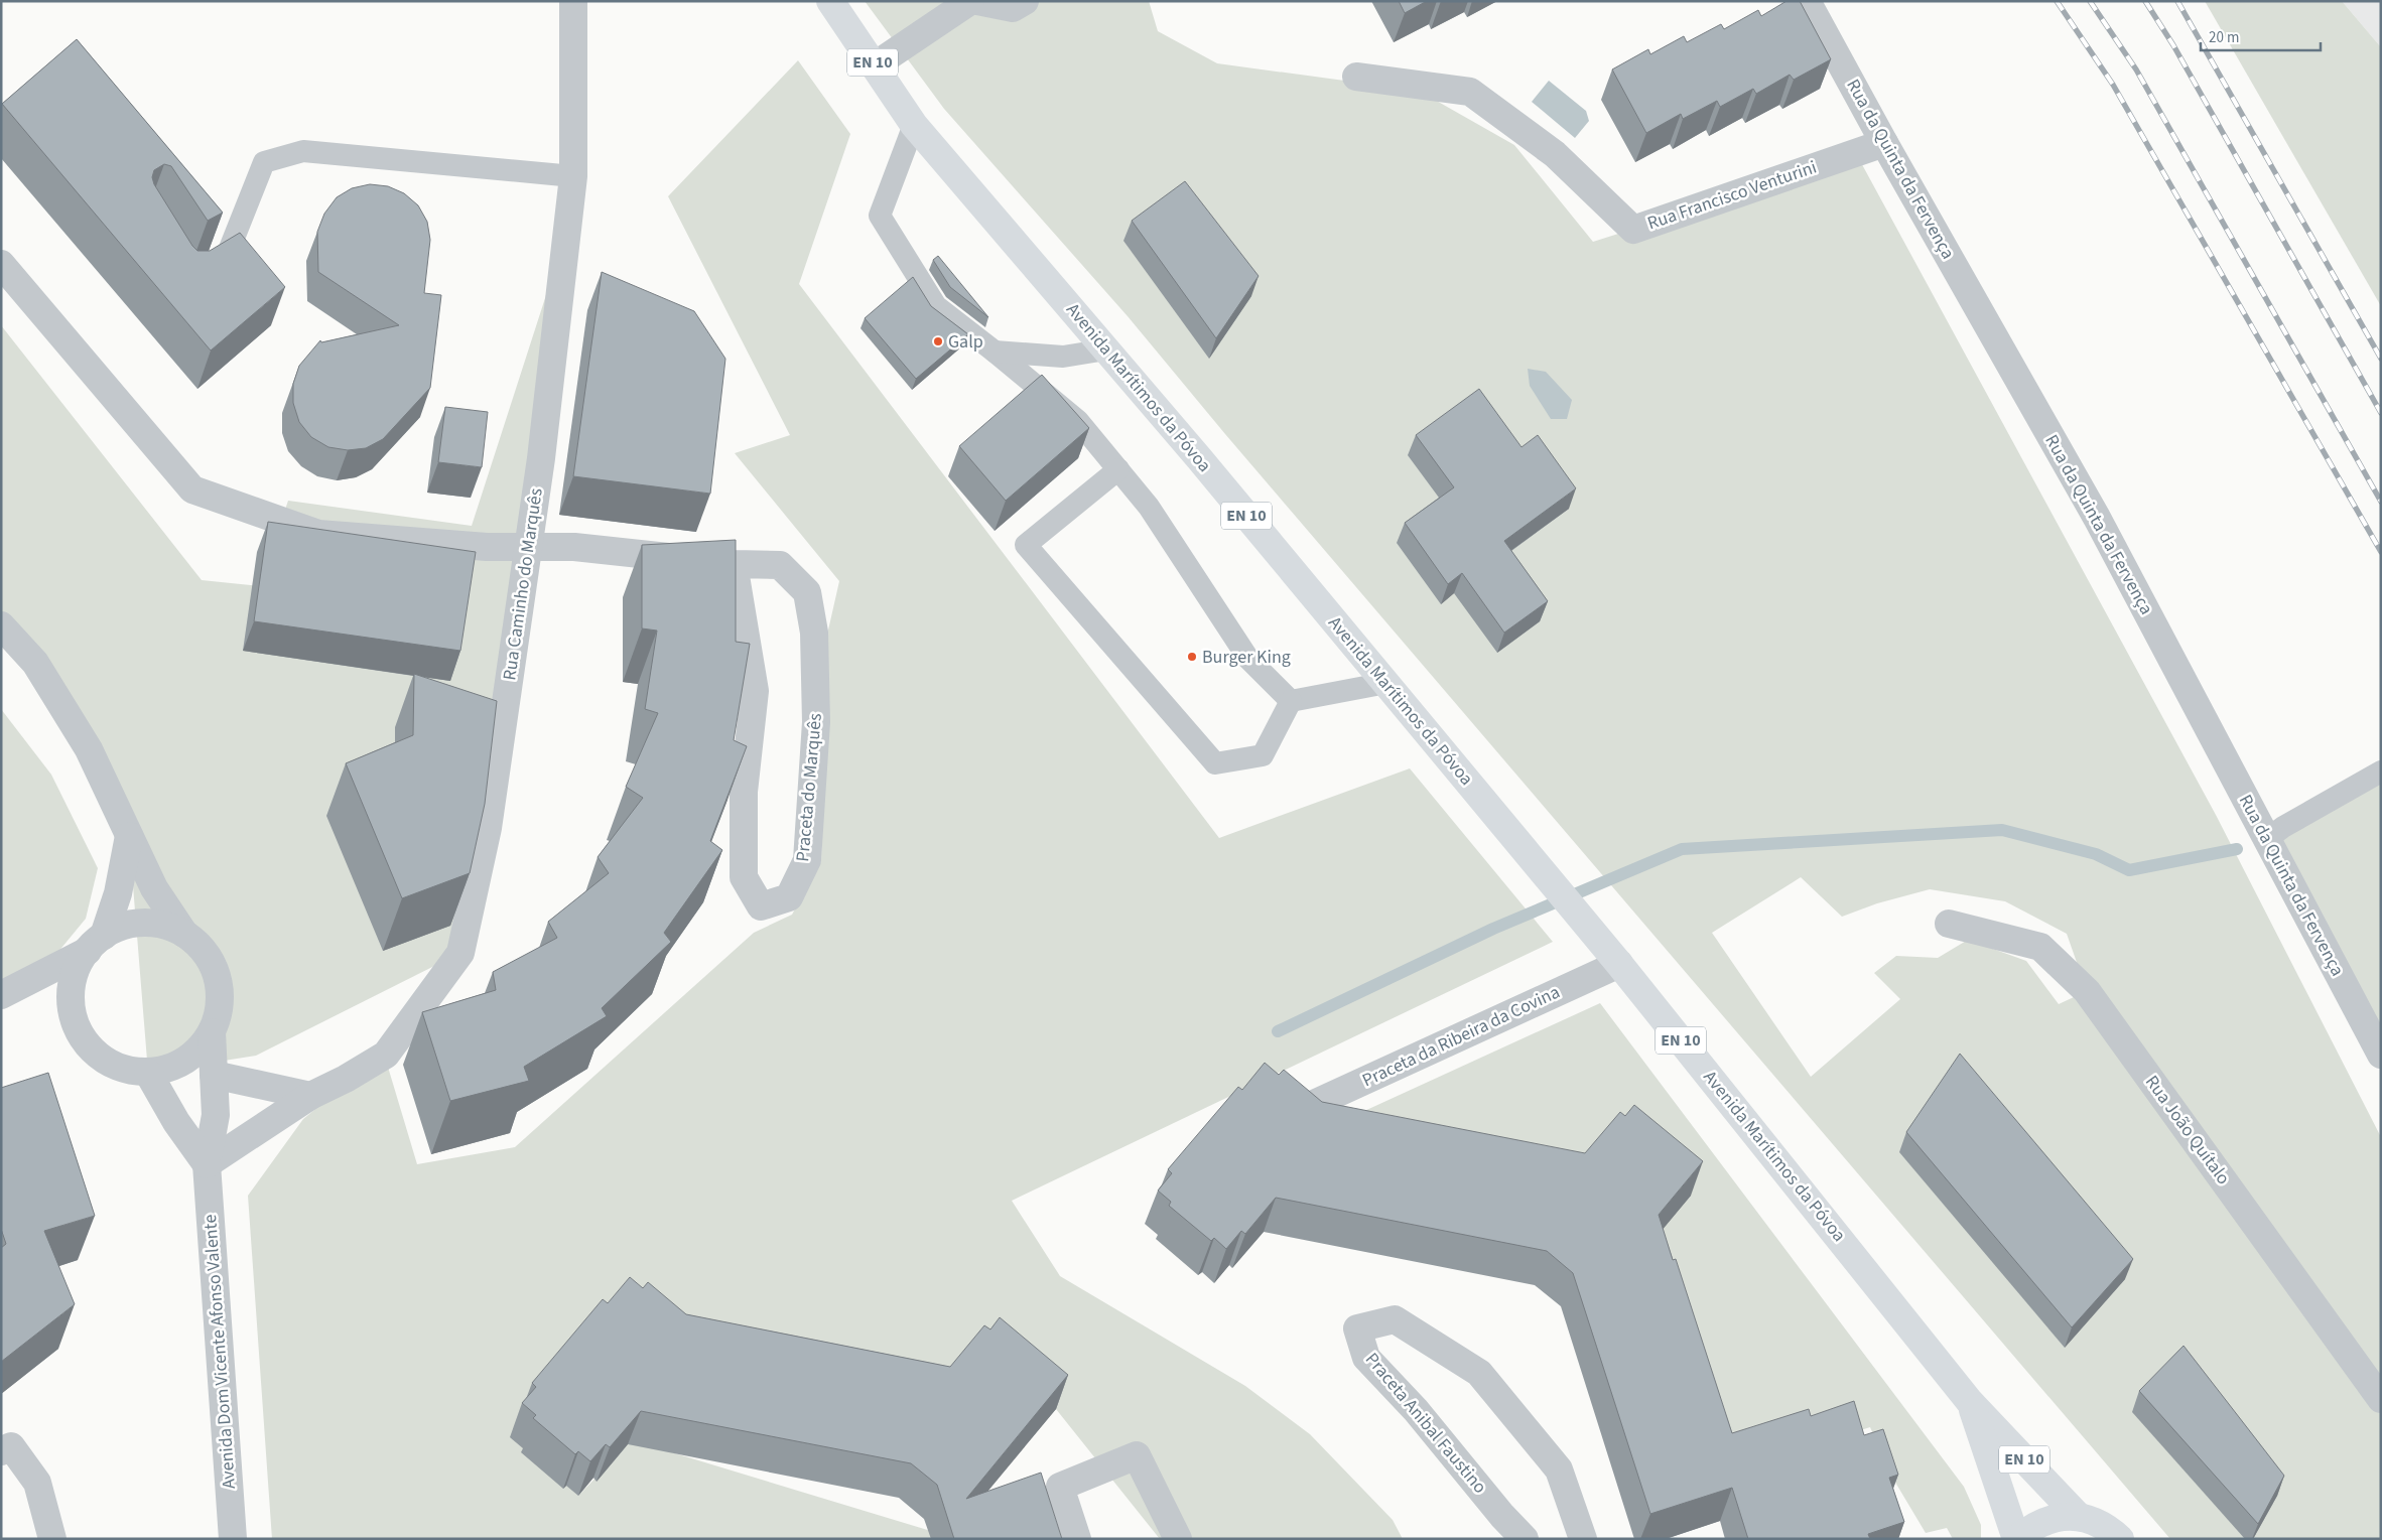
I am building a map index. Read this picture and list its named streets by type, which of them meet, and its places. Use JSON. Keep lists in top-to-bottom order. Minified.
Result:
{"streets":{"main road":["EN 10","Avenida Marítimos da Póvoa"],"street":["Rua da Quinta da Fervença","Rua Francisco Venturini","Rua Caminho do Marquês","Praceta do Marquês","Praceta da Ribeira da Covina","Rua João Quítalo","Avenida Dom Vicente Afonso Valente","Praceta Anibal Faustino"]},"crossings":[["Rua da Quinta da Fervença","Rua Francisco Venturini"],["Avenida Marítimos da Póvoa","Praceta da Ribeira da Covina"],["Rua Caminho do Marquês","Praceta do Marquês"],["Rua Caminho do Marquês","Avenida Dom Vicente Afonso Valente"]],"places":["Galp","Burger King"],"scale_bar":"20 m"}
